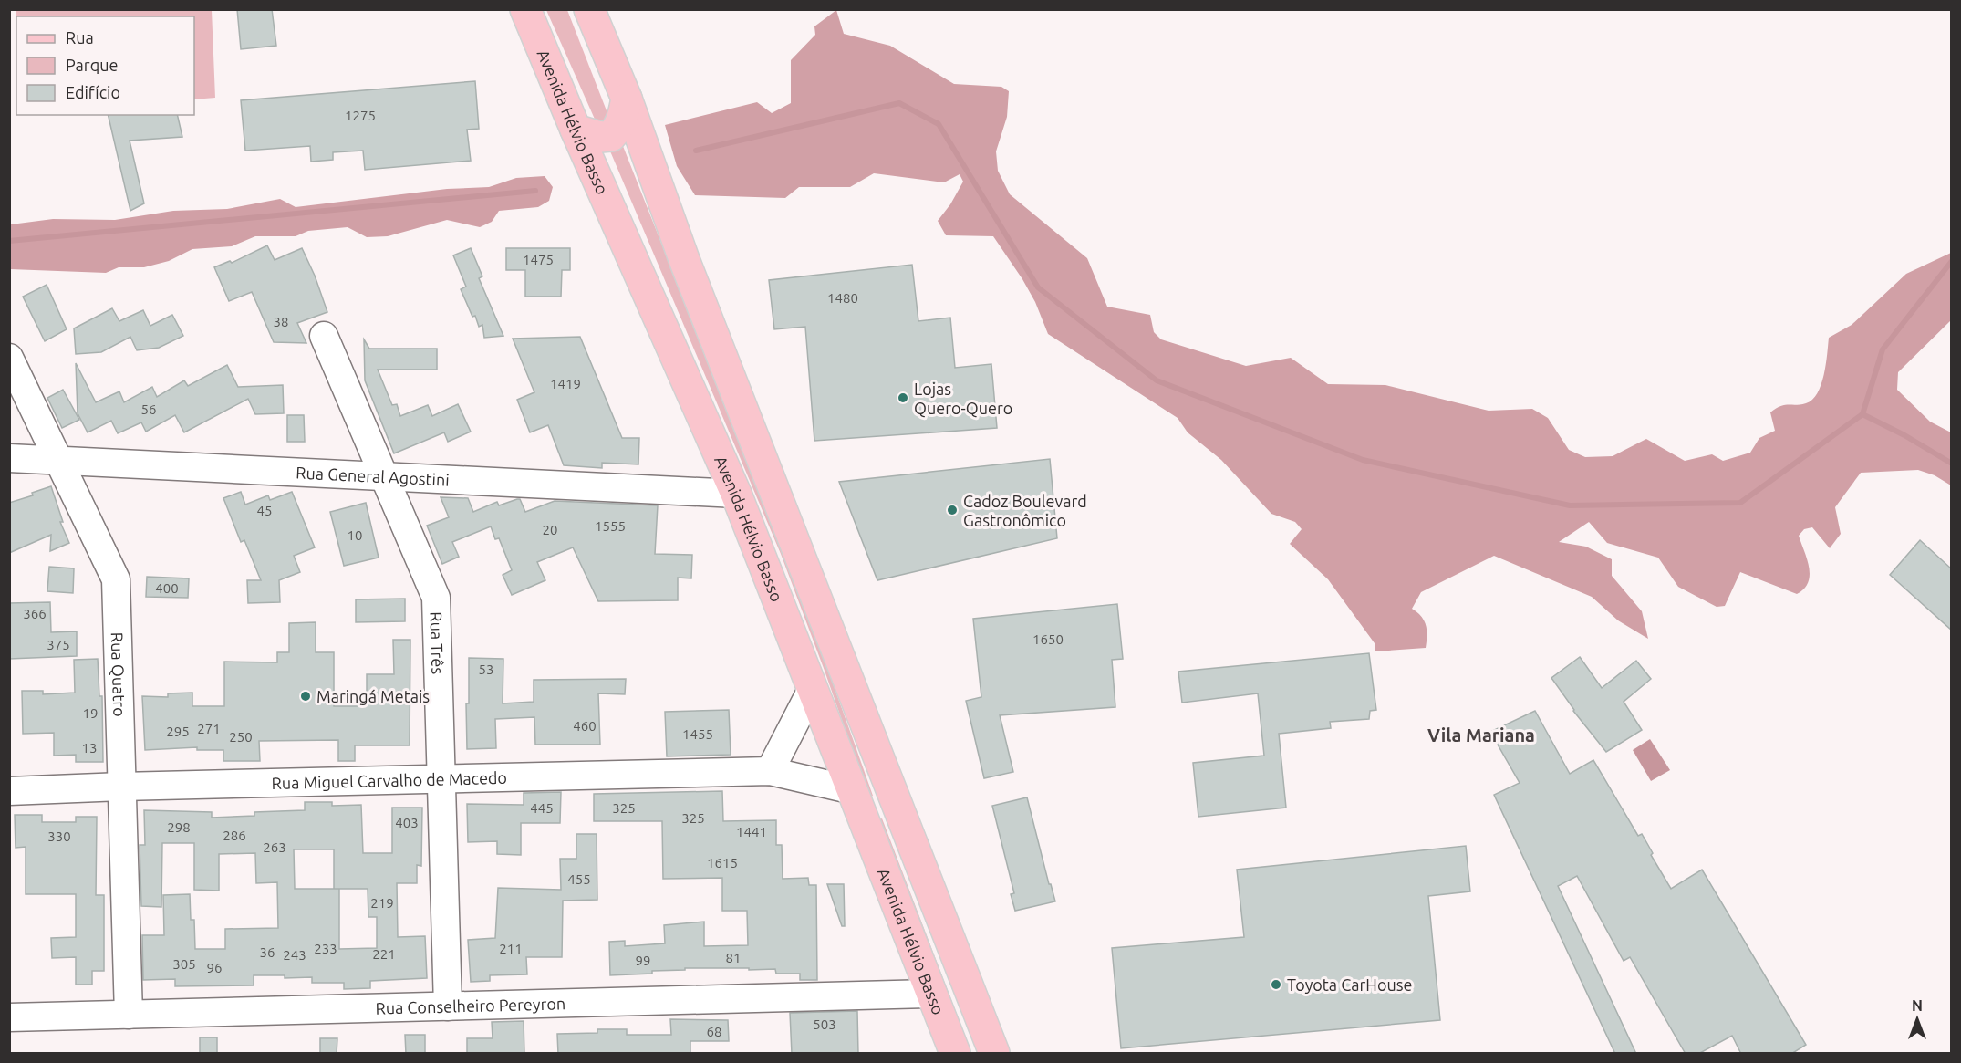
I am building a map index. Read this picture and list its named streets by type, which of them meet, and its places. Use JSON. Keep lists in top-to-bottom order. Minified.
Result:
{"streets":{"main road":["Avenida Hélvio Basso"],"street":["Rua General Agostini","Rua Três","Rua Quatro","Rua Miguel Carvalho de Macedo","Rua Conselheiro Pereyron"]},"crossings":[["Avenida Hélvio Basso","Rua General Agostini"],["Avenida Hélvio Basso","Rua Miguel Carvalho de Macedo"],["Avenida Hélvio Basso","Rua Conselheiro Pereyron"],["Rua General Agostini","Rua Três"],["Rua General Agostini","Rua Quatro"],["Rua Três","Rua Miguel Carvalho de Macedo"],["Rua Três","Rua Conselheiro Pereyron"],["Rua Quatro","Rua Miguel Carvalho de Macedo"],["Rua Quatro","Rua Conselheiro Pereyron"]],"districts":["Vila Mariana"],"places":["Lojas Quero-Quero","Cadoz Boulevard Gastronômico","Maringá Metais","Toyota CarHouse"],"house_numbers":["1275","1475","1480","38","1419","56","45","1555","20","10","400","366","1650","375","53","19","460","271","295","1455","250","13","445","325","325","403","298","1441","286","330","263","1615","455","219","233","211","36","221","243","81","99","305","96","503","68"],"legend":["Rua","Parque","Edifício"],"north":"top"}
